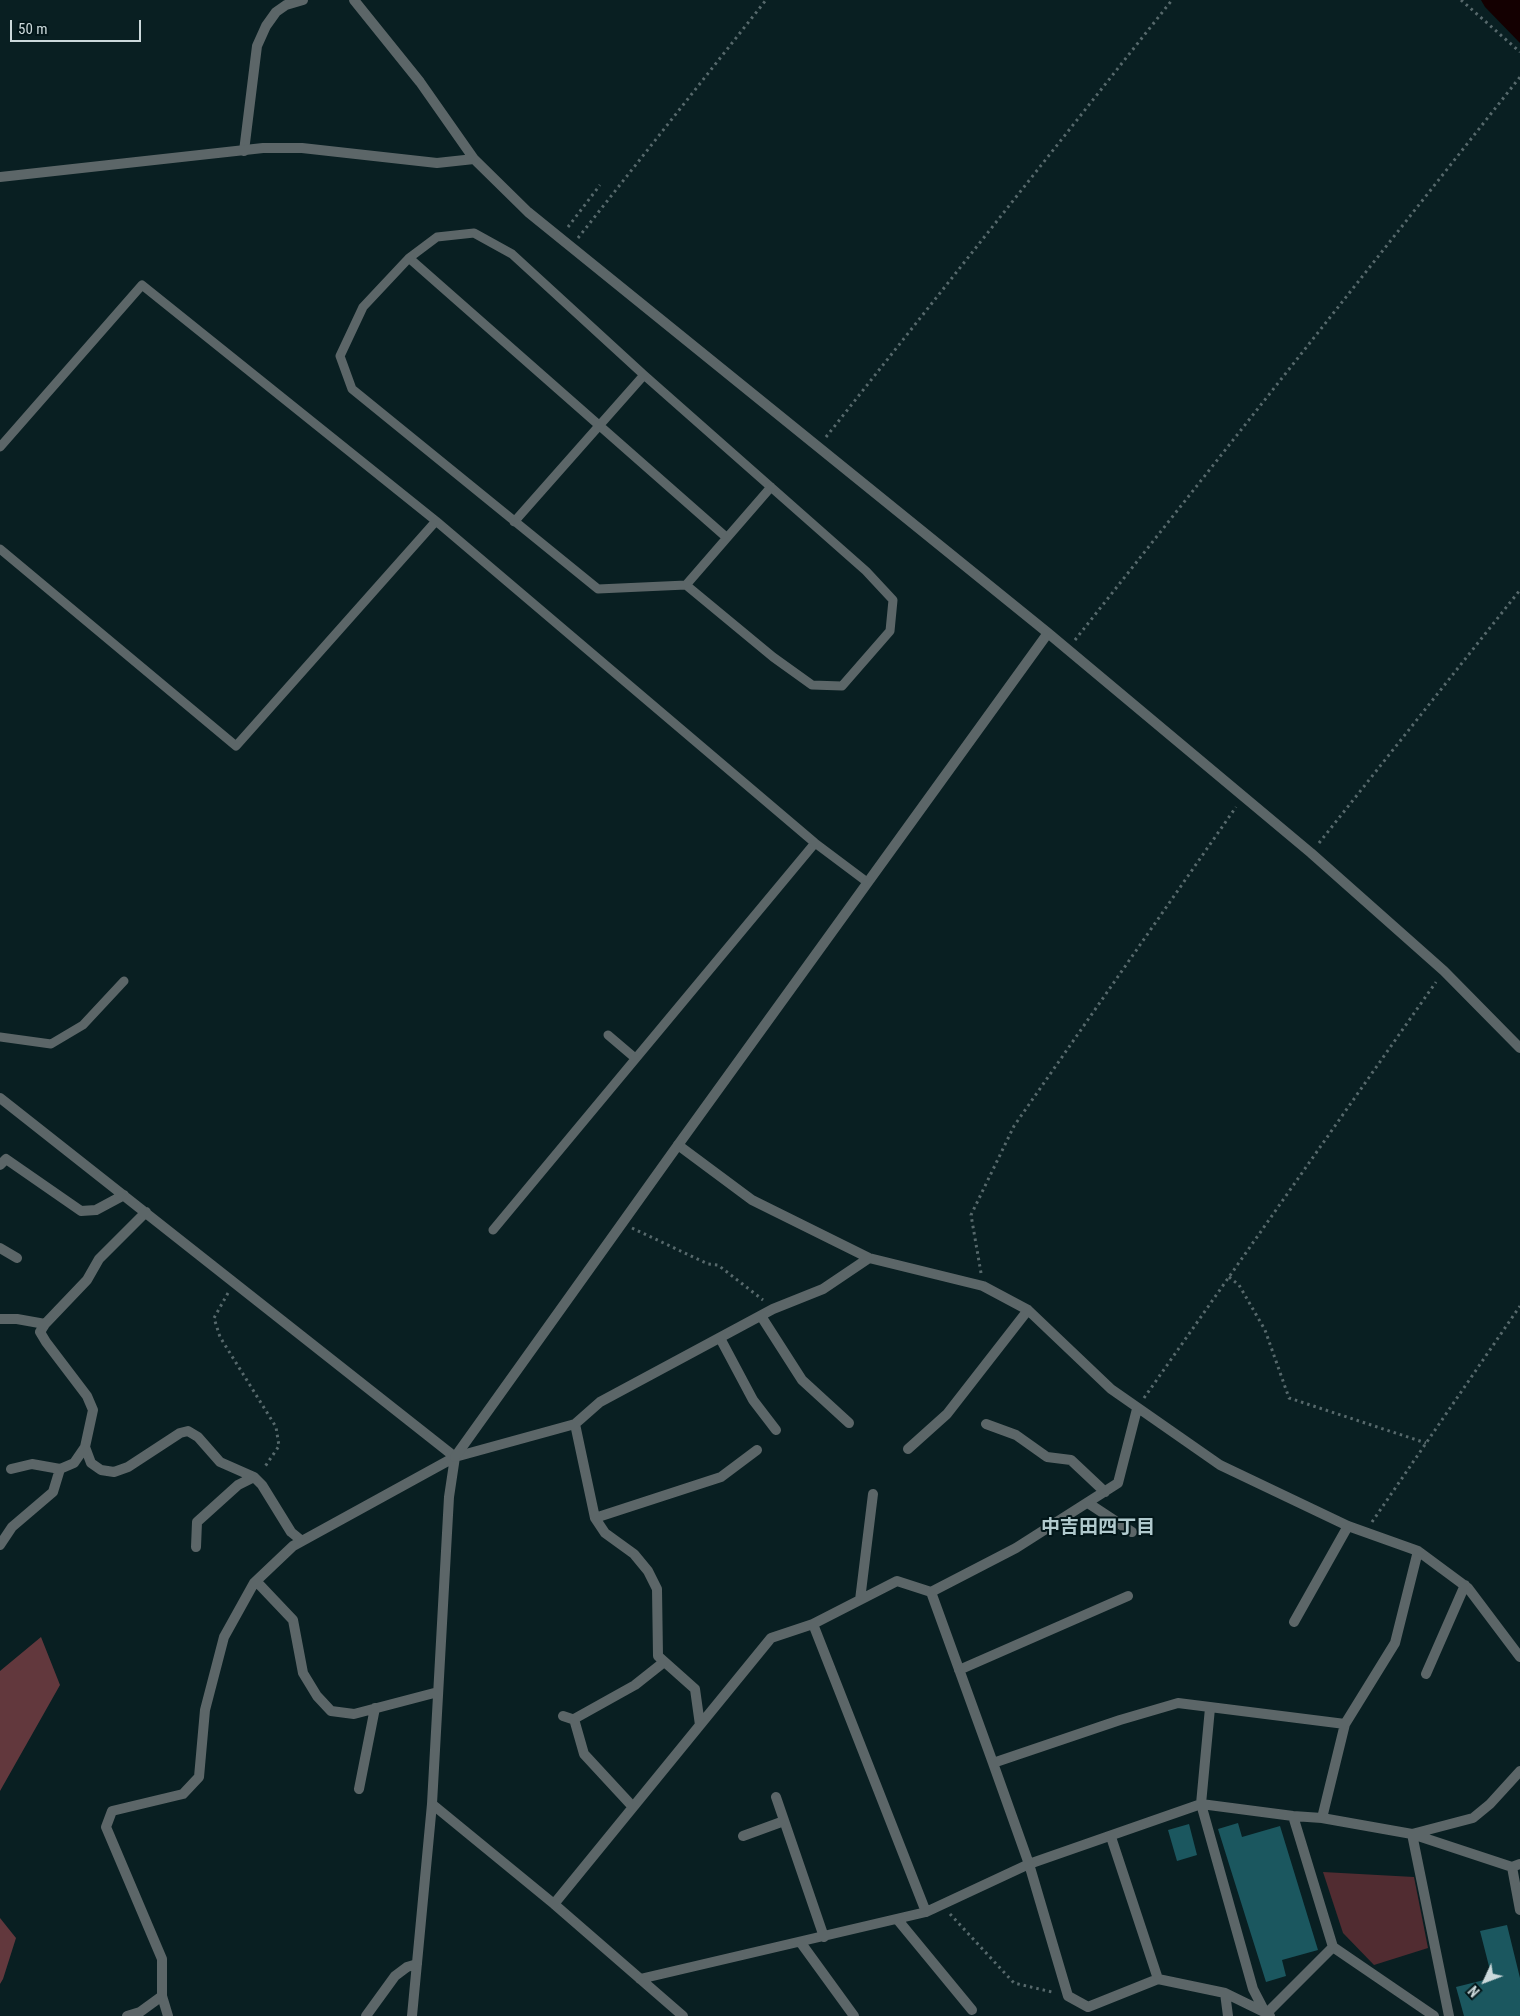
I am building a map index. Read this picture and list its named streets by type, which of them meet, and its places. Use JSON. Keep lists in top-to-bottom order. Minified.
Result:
{"districts":["中吉田四丁目"],"scale_bar":"50 m","north":"bottom left"}
